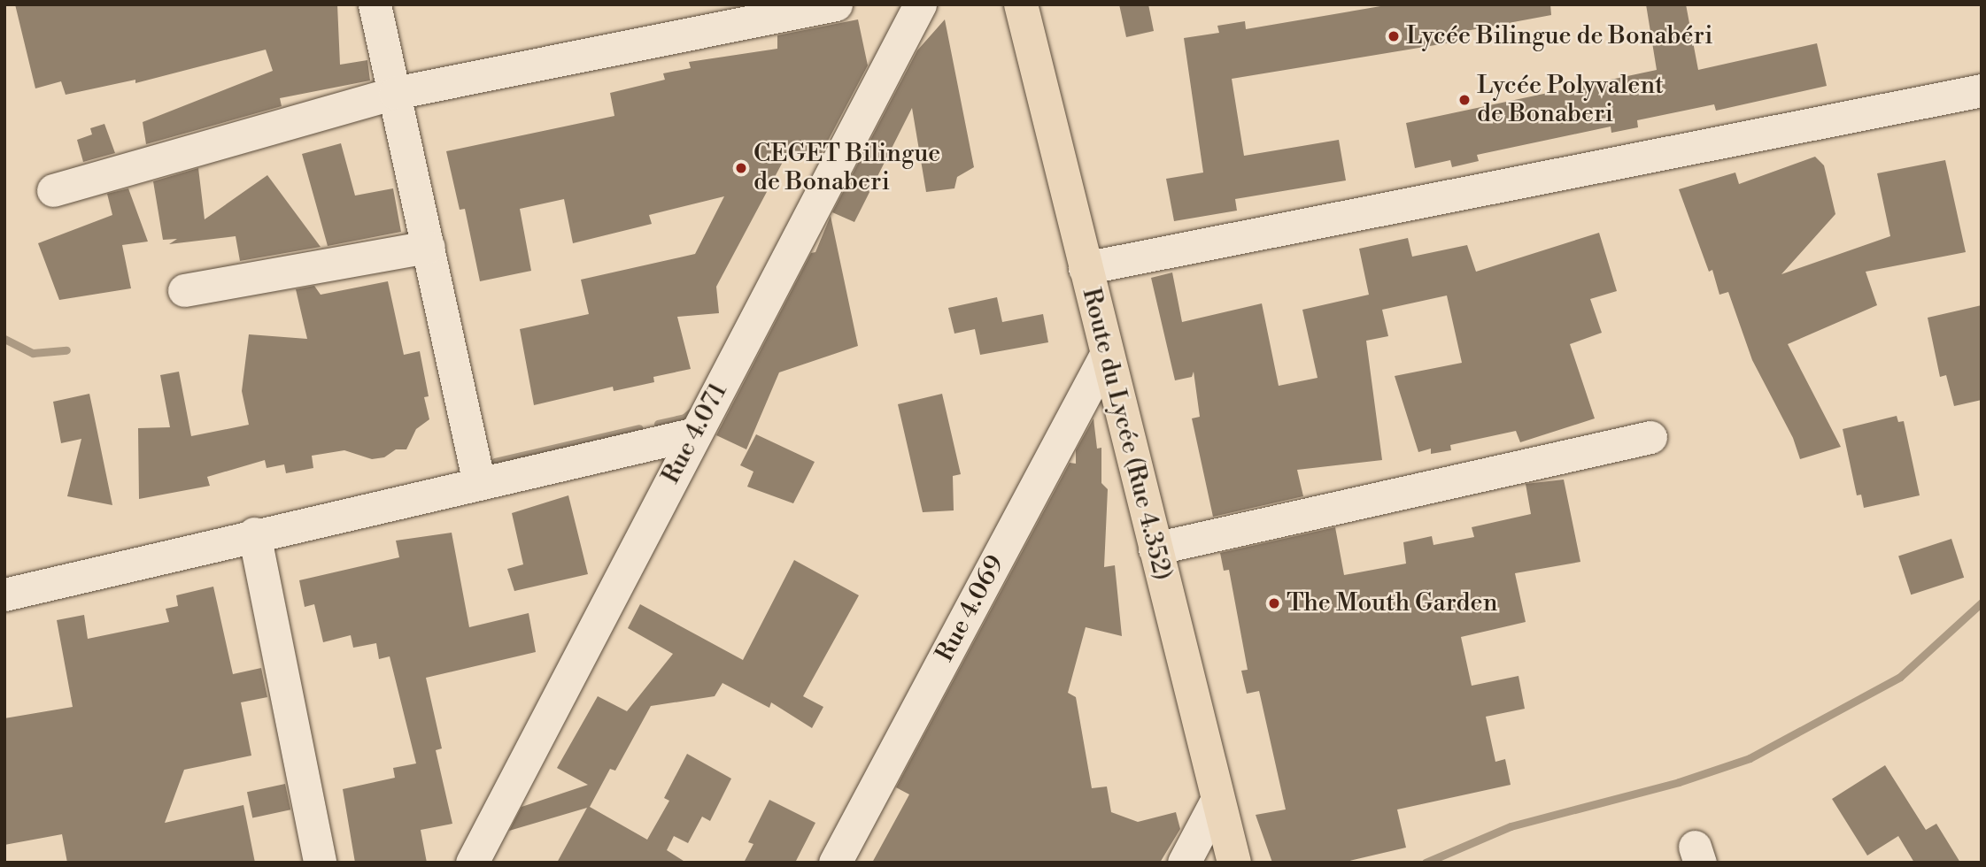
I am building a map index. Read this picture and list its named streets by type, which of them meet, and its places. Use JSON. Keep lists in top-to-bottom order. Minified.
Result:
{"streets":{"main road":["Route du Lycée (Rue 4.352)"],"street":["Rue 4.071","Rue 4.069"]},"crossings":[["Route du Lycée (Rue 4.352)","Rue 4.069"]],"places":["Lycée Bilingue de Bonabéri","Lycée Polyvalent de Bonaberi","CEGET Bilingue de Bonaberi","The Mouth Garden"]}
